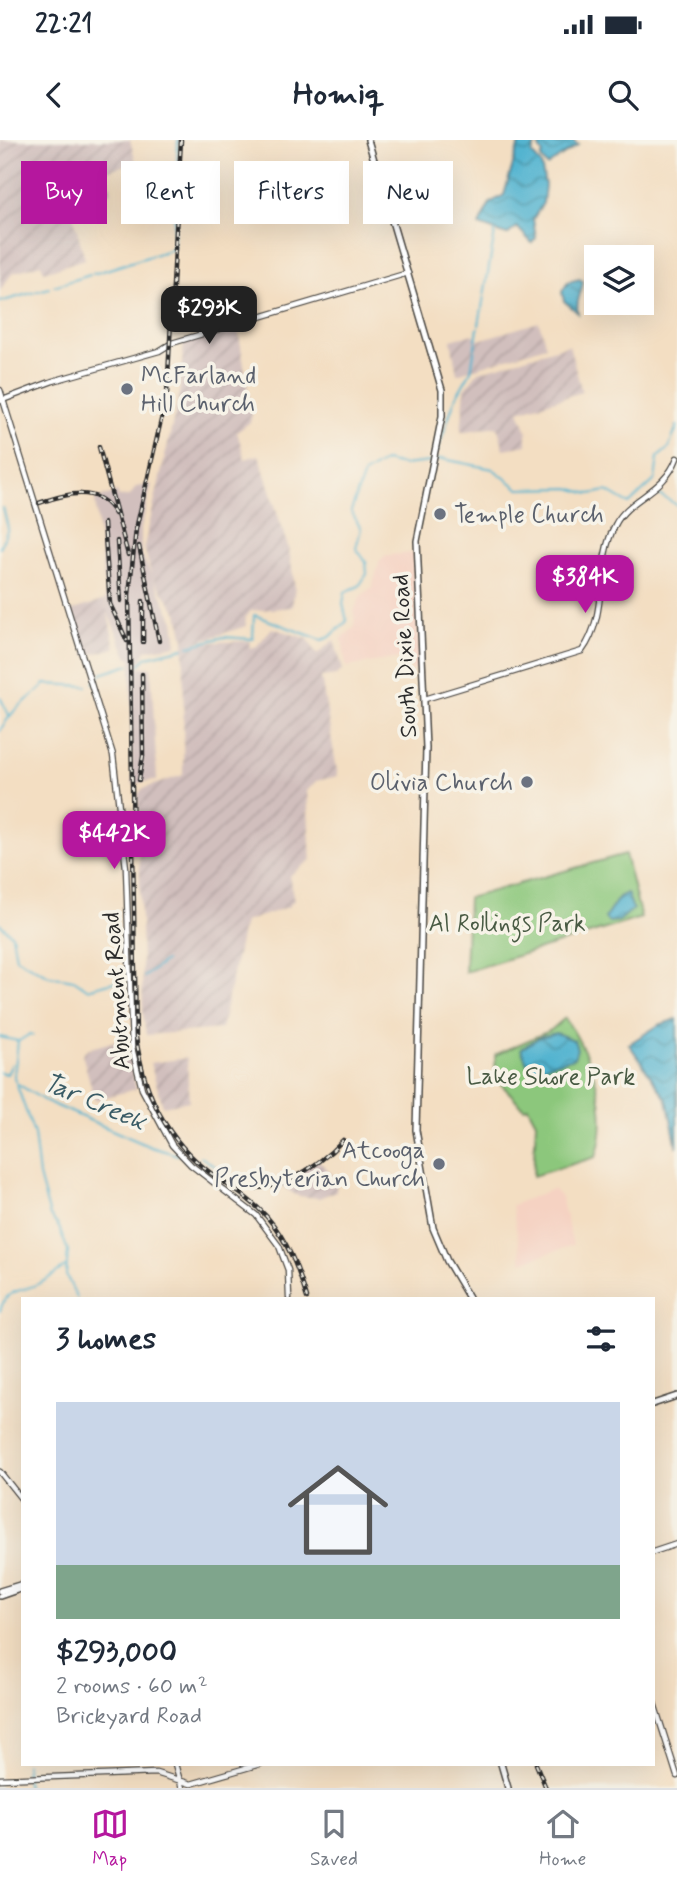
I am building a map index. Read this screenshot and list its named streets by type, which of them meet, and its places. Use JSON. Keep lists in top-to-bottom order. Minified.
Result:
{"streets":{"main road":["South Dixie Road","Abutment Road"]},"water":["Tar Creek"],"parks":["Al Rollings Park","Lake Shore Park"],"places":["McFarland Hill Church","Temple Church","Olivia Church","Atcooga Presbyterian Church"],"page":{"status":"22:21","header":"Homiq","chip":["Buy","Rent","Filters","New"],"price":["$293K","$384K","$442K"],"heading":"3 homes","list":[{"name":"$293,000","note":"2 rooms · 60 m² · Brickyard Road"}],"tabs":["Map","Saved","Home"]}}
